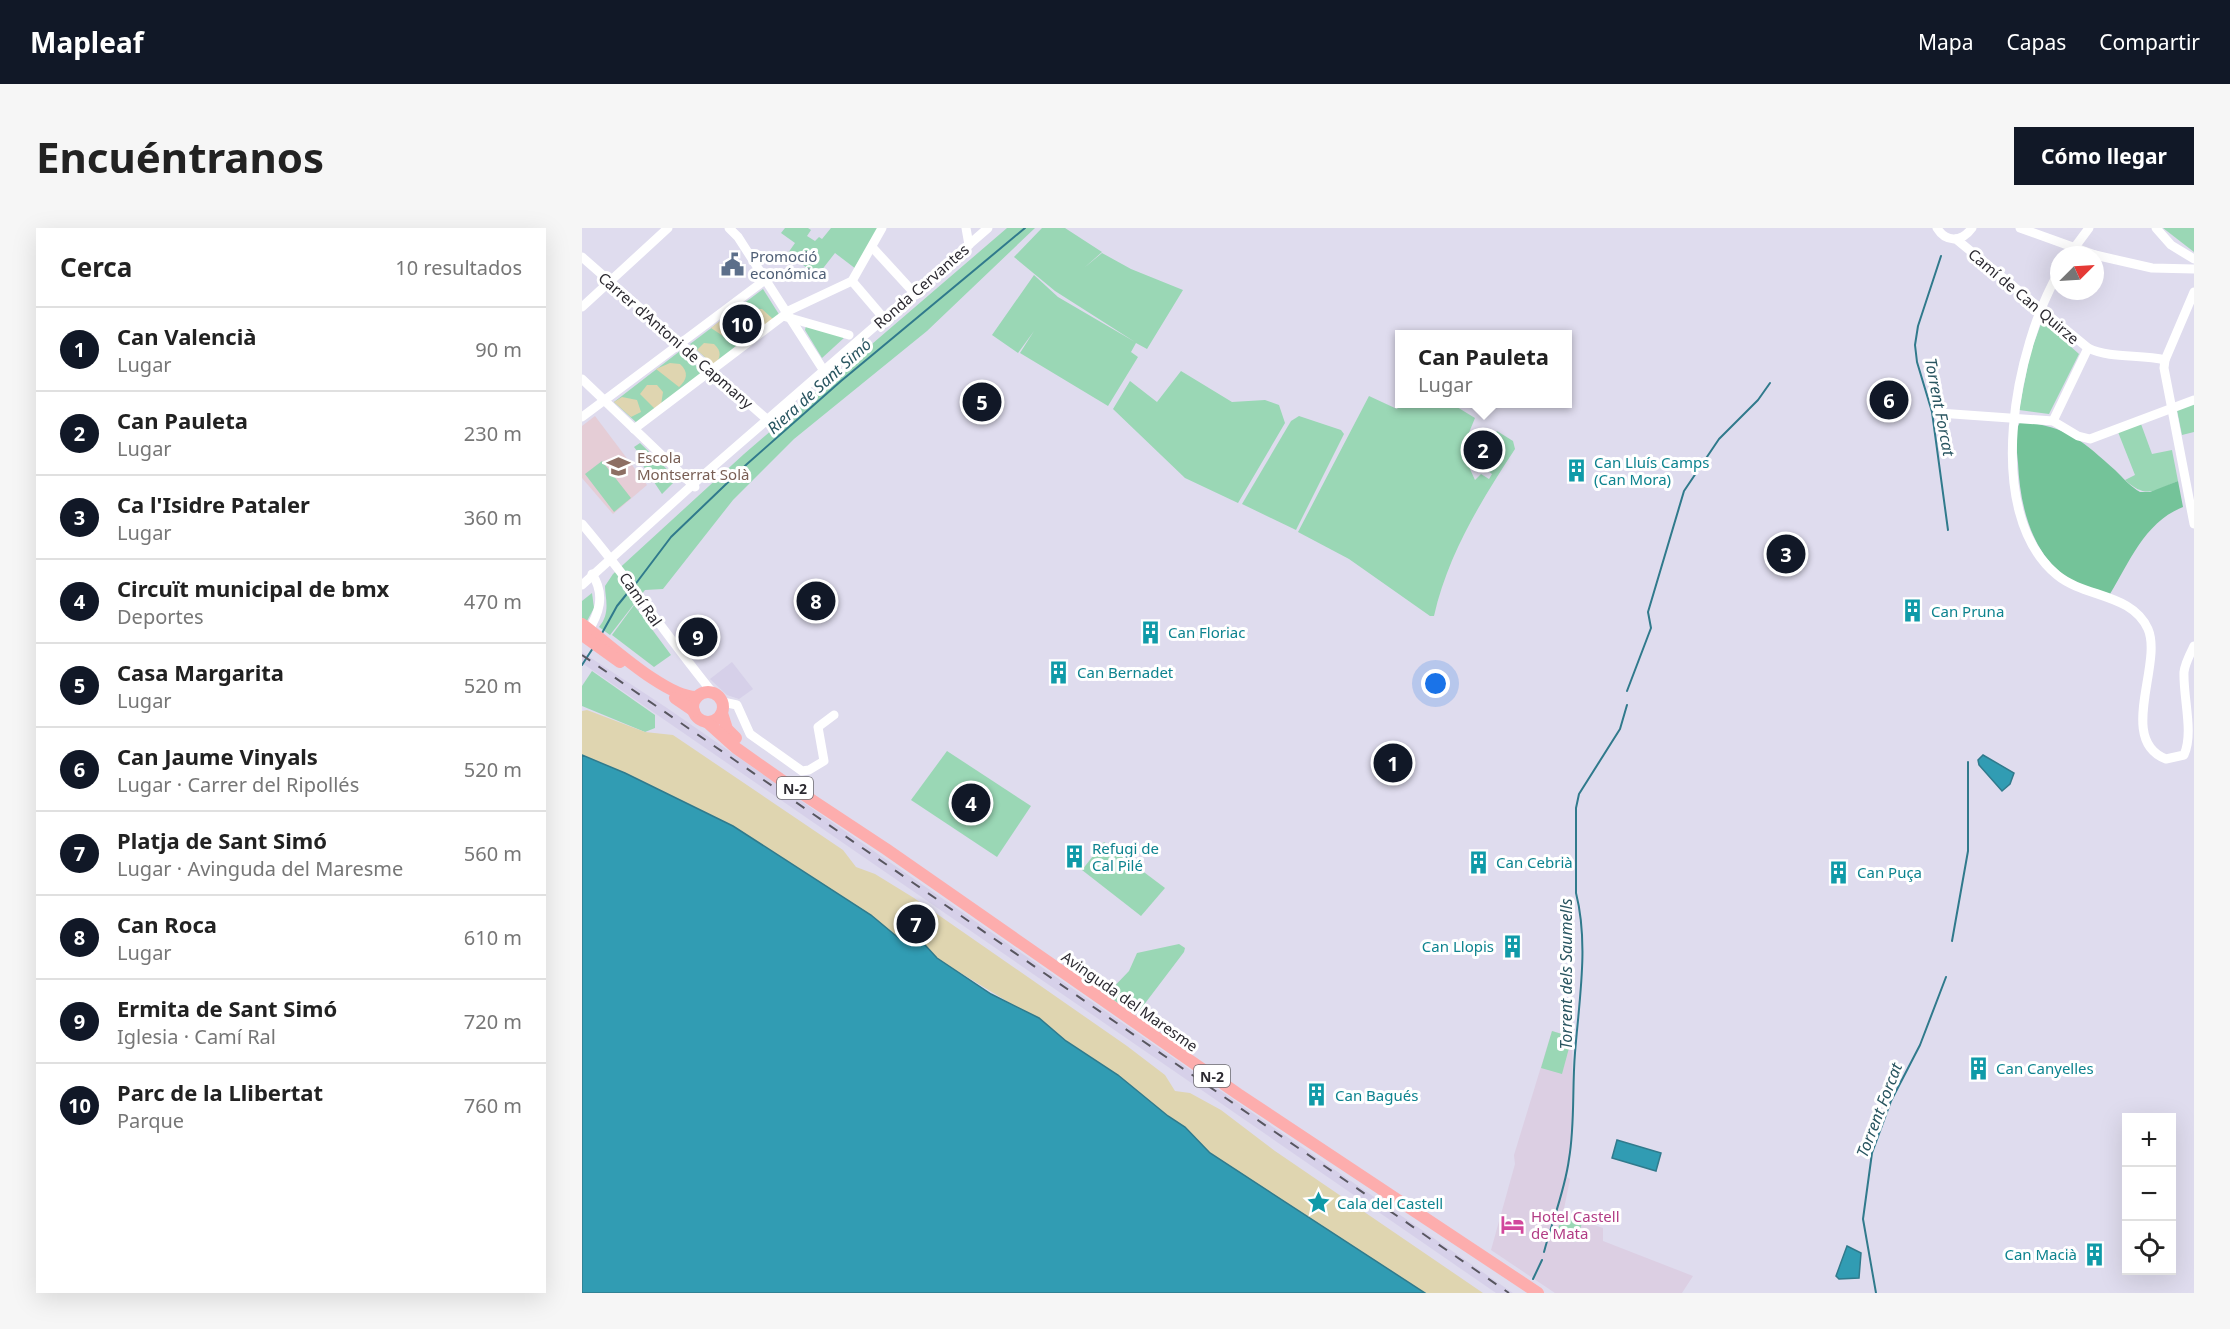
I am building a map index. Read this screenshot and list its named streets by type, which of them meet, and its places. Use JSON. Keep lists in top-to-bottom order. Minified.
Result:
{"streets":{"main road":["N-2","Avinguda del Maresme"],"street":["Ronda Cervantes","Camí de Can Quirze","Carrer d'Antoni de Capmany","Camí Ral"]},"crossings":[["Ronda Cervantes","Carrer d'Antoni de Capmany"],["Ronda Cervantes","Camí Ral"]],"water":["Riera de Sant Simó","Torrent Forcat","Torrent dels Saumells"],"places":{"public building":["Promoció económica"],"school or university":["Escola Montserrat Solà"],"building":["Can Lluís Camps (Can Mora)","Can Pruna","Can Floriac","Can Bernadet","Refugi de Cal Pilé","Can Cebrià","Can Puça","Can Llopis","Can Canyelles","Can Bagués","Can Macià"],"place":["Cala del Castell"],"hotel":["Hotel Castell de Mata"]},"north":"top right","page":{"header":"Mapleaf","nav":["Mapa","Capas","Compartir"],"buttons":"Cómo llegar","title":"Encuéntranos","heading":["Cerca","10 resultados"],"pins":["10","6","5","2","3","8","9","1","4","7"],"list":[{"mark":"1","name":"Can Valencià","note":"Lugar","value":"90 m"},{"mark":"2","name":"Can Pauleta","note":"Lugar","value":"230 m"},{"mark":"3","name":"Ca l'Isidre Pataler","note":"Lugar","value":"360 m"},{"mark":"4","name":"Circuït municipal de bmx","note":"Deportes","value":"470 m"},{"mark":"5","name":"Casa Margarita","note":"Lugar","value":"520 m"},{"mark":"6","name":"Can Jaume Vinyals","note":"Lugar · Carrer del Ripollés","value":"520 m"},{"mark":"7","name":"Platja de Sant Simó","note":"Lugar · Avinguda del Maresme","value":"560 m"},{"mark":"8","name":"Can Roca","note":"Lugar","value":"610 m"},{"mark":"9","name":"Ermita de Sant Simó","note":"Iglesia · Camí Ral","value":"720 m"},{"mark":"10","name":"Parc de la Llibertat","note":"Parque","value":"760 m"}],"popup":["Can Pauleta","Lugar"],"map_buttons":["+","−"]}}
